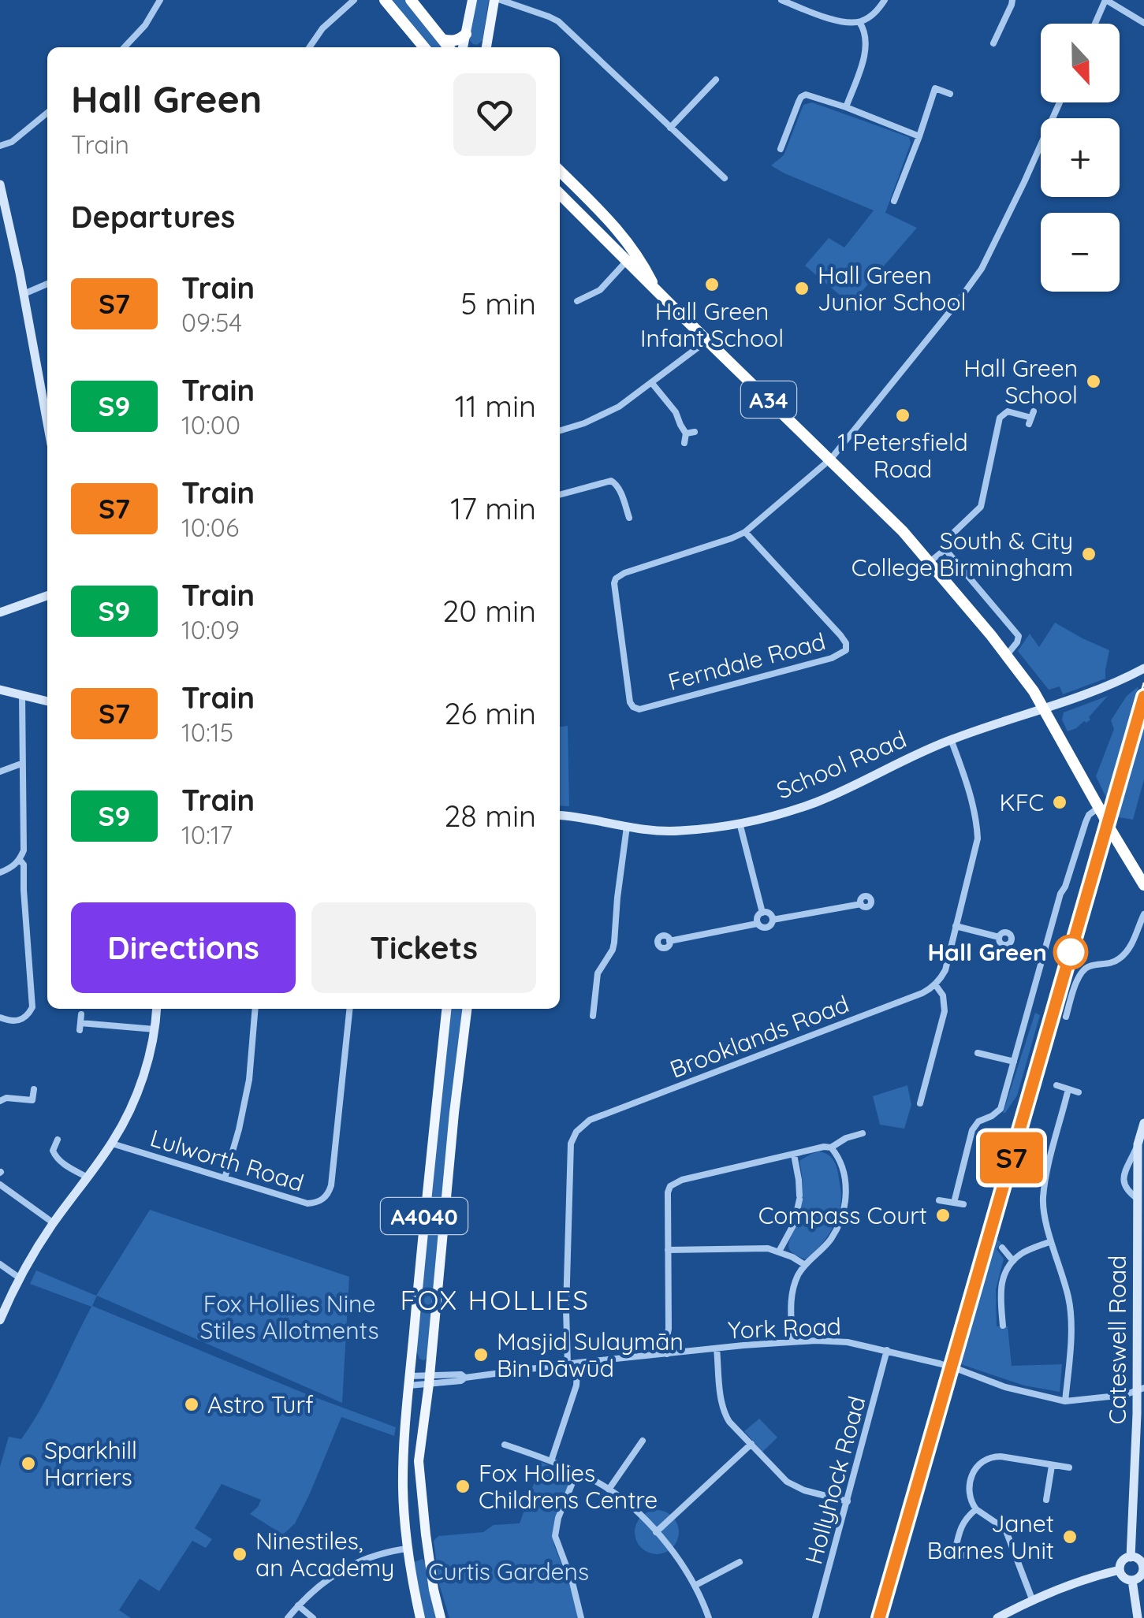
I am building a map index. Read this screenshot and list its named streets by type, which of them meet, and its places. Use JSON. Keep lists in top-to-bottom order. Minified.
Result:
{"streets":{"highway":["A34"],"main road":["A4040"],"street":["Ferndale Road","School Road","Brooklands Road","Lulworth Road","York Road","Cateswell Road","Hollyhock Road"]},"crossings":[["A34","School Road"],["Brooklands Road","York Road"],["A4040","York Road"],["York Road","Cateswell Road"],["York Road","Hollyhock Road"]],"districts":["FOX HOLLIES"],"parks":["Fox Hollies Nine Stiles Allotments","Curtis Gardens"],"places":["Hall Green Infant School","Hall Green Junior School","Hall Green School","1 Petersfield Road","South & City College Birmingham","KFC","Hall Green","Compass Court","Masjid Sulaymān Bin Dāwūd","Astro Turf","Sparkhill Harriers","Fox Hollies Childrens Centre","Janet Barnes Unit","Ninestiles, an Academy"],"north":"bottom","page":{"on_map":"S7","map_buttons":["+","−"],"heading":[["Hall Green","Train"],"Departures"],"list":[{"mark":"S7","name":"Train","note":"09:54","value":"5 min"},{"mark":"S9","name":"Train","note":"10:00","value":"11 min"},{"mark":"S7","name":"Train","note":"10:06","value":"17 min"},{"mark":"S9","name":"Train","note":"10:09","value":"20 min"},{"mark":"S7","name":"Train","note":"10:15","value":"26 min"},{"mark":"S9","name":"Train","note":"10:17","value":"28 min"}],"buttons":["Directions","Tickets"]}}
